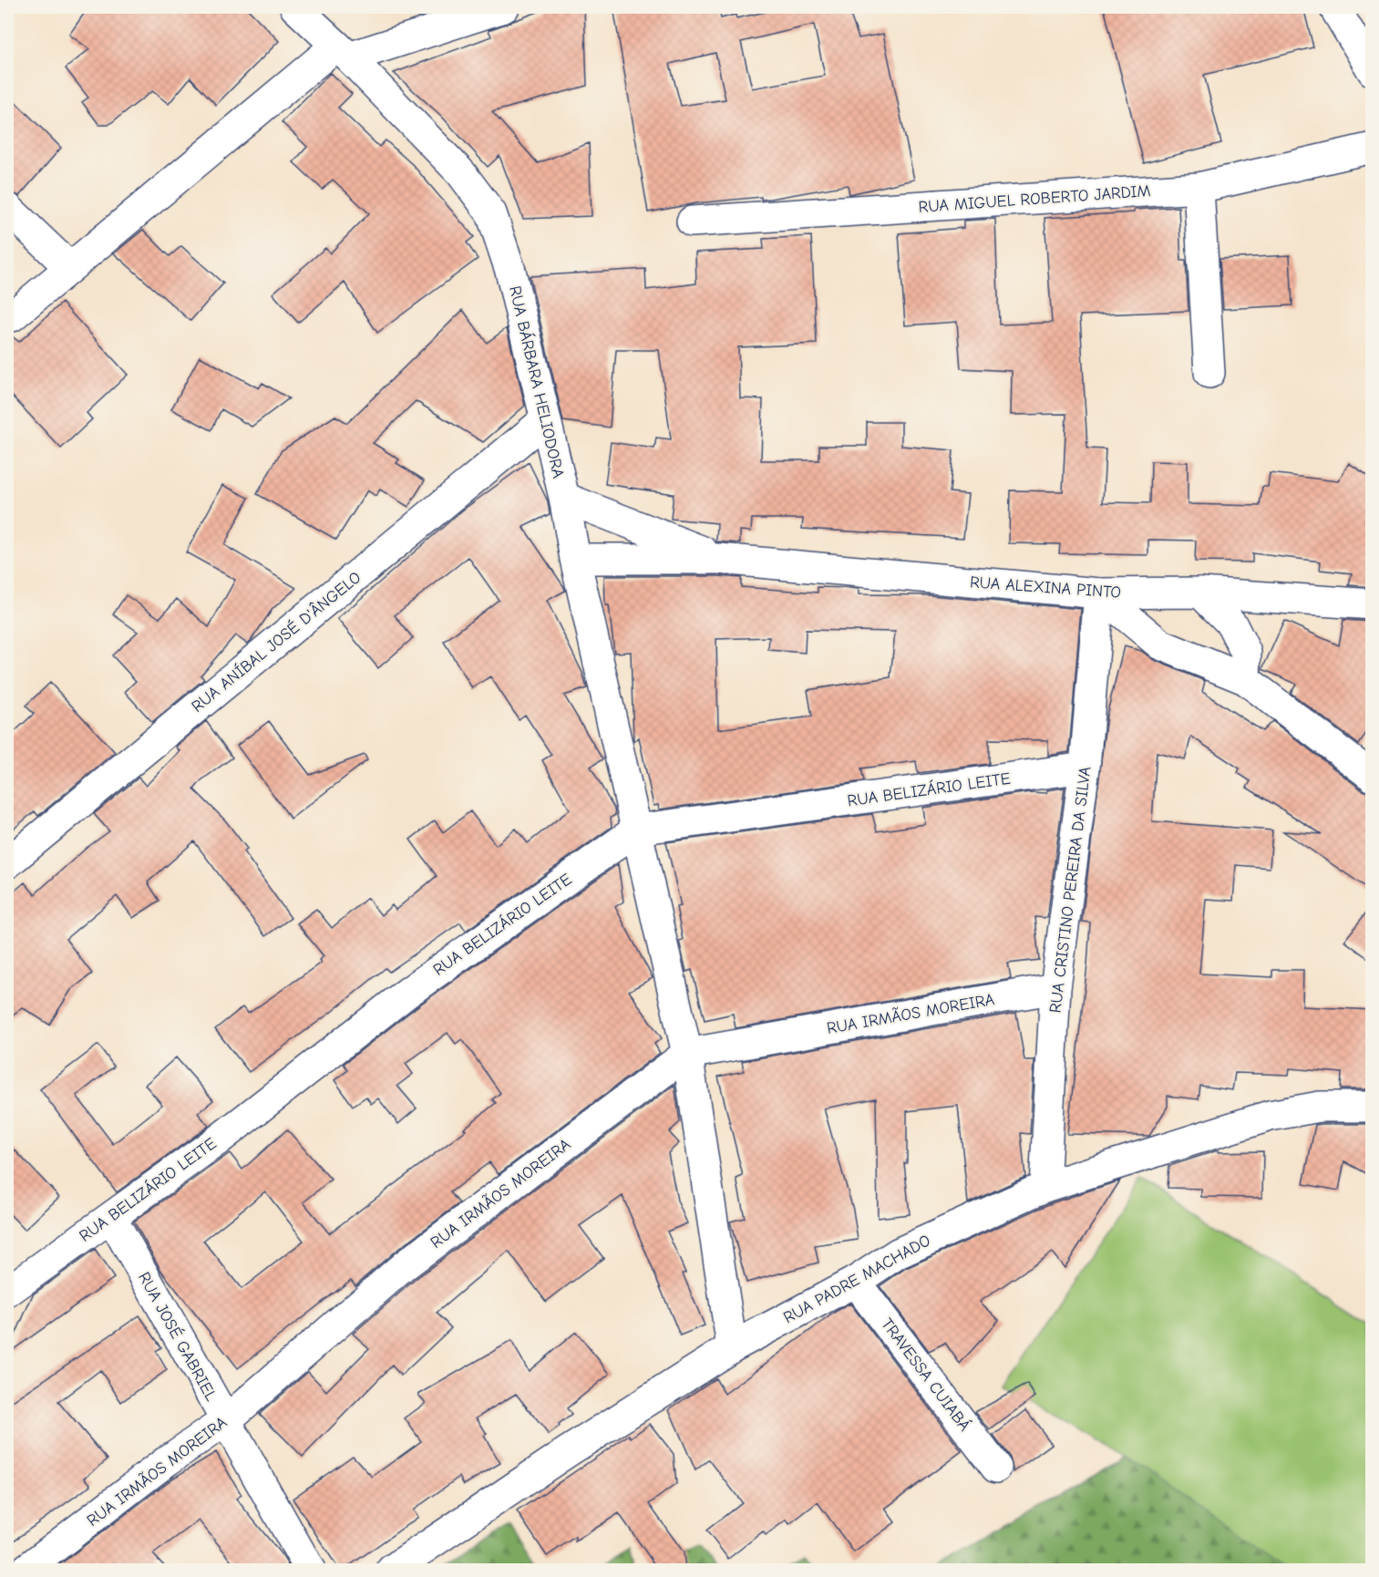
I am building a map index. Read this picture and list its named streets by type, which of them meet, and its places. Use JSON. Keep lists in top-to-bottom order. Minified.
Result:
{"streets":{"street":["RUA MIGUEL ROBERTO JARDIM","RUA BÁRBARA HELIODORA","RUA ALEXINA PINTO","RUA ANÍBAL JOSÉ D'ÂNGELO","RUA BELIZÁRIO LEITE","RUA CRISTINO PEREIRA DA SILVA","RUA IRMÃOS MOREIRA","RUA PADRE MACHADO","RUA JOSÉ GABRIEL","TRAVESSA CUIABÁ"]},"crossings":[["RUA BÁRBARA HELIODORA","RUA ALEXINA PINTO"],["RUA BÁRBARA HELIODORA","RUA ANÍBAL JOSÉ D'ÂNGELO"],["RUA BÁRBARA HELIODORA","RUA BELIZÁRIO LEITE"],["RUA BÁRBARA HELIODORA","RUA IRMÃOS MOREIRA"],["RUA BÁRBARA HELIODORA","RUA PADRE MACHADO"],["RUA ALEXINA PINTO","RUA CRISTINO PEREIRA DA SILVA"],["RUA BELIZÁRIO LEITE","RUA CRISTINO PEREIRA DA SILVA"],["RUA BELIZÁRIO LEITE","RUA JOSÉ GABRIEL"],["RUA CRISTINO PEREIRA DA SILVA","RUA IRMÃOS MOREIRA"],["RUA CRISTINO PEREIRA DA SILVA","RUA PADRE MACHADO"],["RUA IRMÃOS MOREIRA","RUA JOSÉ GABRIEL"],["RUA PADRE MACHADO","TRAVESSA CUIABÁ"]]}
